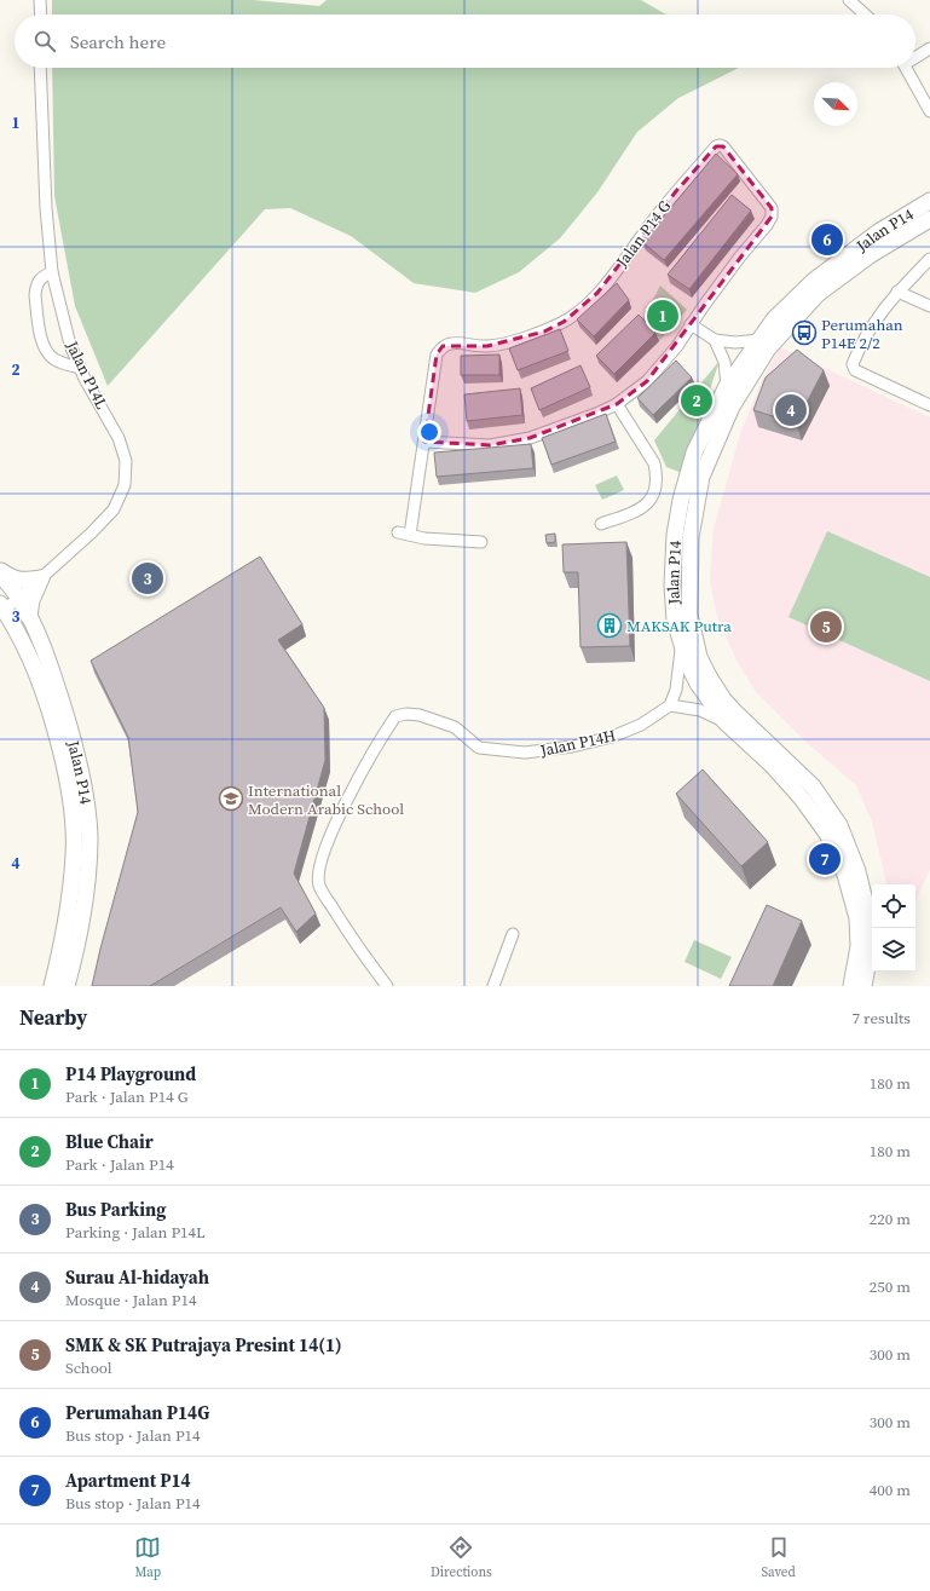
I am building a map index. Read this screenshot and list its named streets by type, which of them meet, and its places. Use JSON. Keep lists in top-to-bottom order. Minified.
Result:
{"streets":{"main road":["Jalan P14"],"street":["Jalan P14 G","Jalan P14L","Jalan P14H"]},"crossings":[["Jalan P14","Jalan P14L"]],"places":{"bus stop":["Perumahan P14E 2/2"],"building":["MAKSAK Putra"],"school or university":["International Modern Arabic School"]},"north":"bottom right","page":{"search":"Search here","pins":["6","1","2","4","3","5","7"],"heading":["Nearby","7 results"],"list":[{"mark":"1","name":"P14 Playground","note":"Park · Jalan P14 G","value":"180 m"},{"mark":"2","name":"Blue Chair","note":"Park · Jalan P14","value":"180 m"},{"mark":"3","name":"Bus Parking","note":"Parking · Jalan P14L","value":"220 m"},{"mark":"4","name":"Surau Al-hidayah","note":"Mosque · Jalan P14","value":"250 m"},{"mark":"5","name":"SMK & SK Putrajaya Presint 14(1)","note":"School","value":"300 m"},{"mark":"6","name":"Perumahan P14G","note":"Bus stop · Jalan P14","value":"300 m"},{"mark":"7","name":"Apartment P14","note":"Bus stop · Jalan P14","value":"400 m"}],"nav":["Map","Directions","Saved"]},"grid":{"rows":["1","2","3","4"]}}
